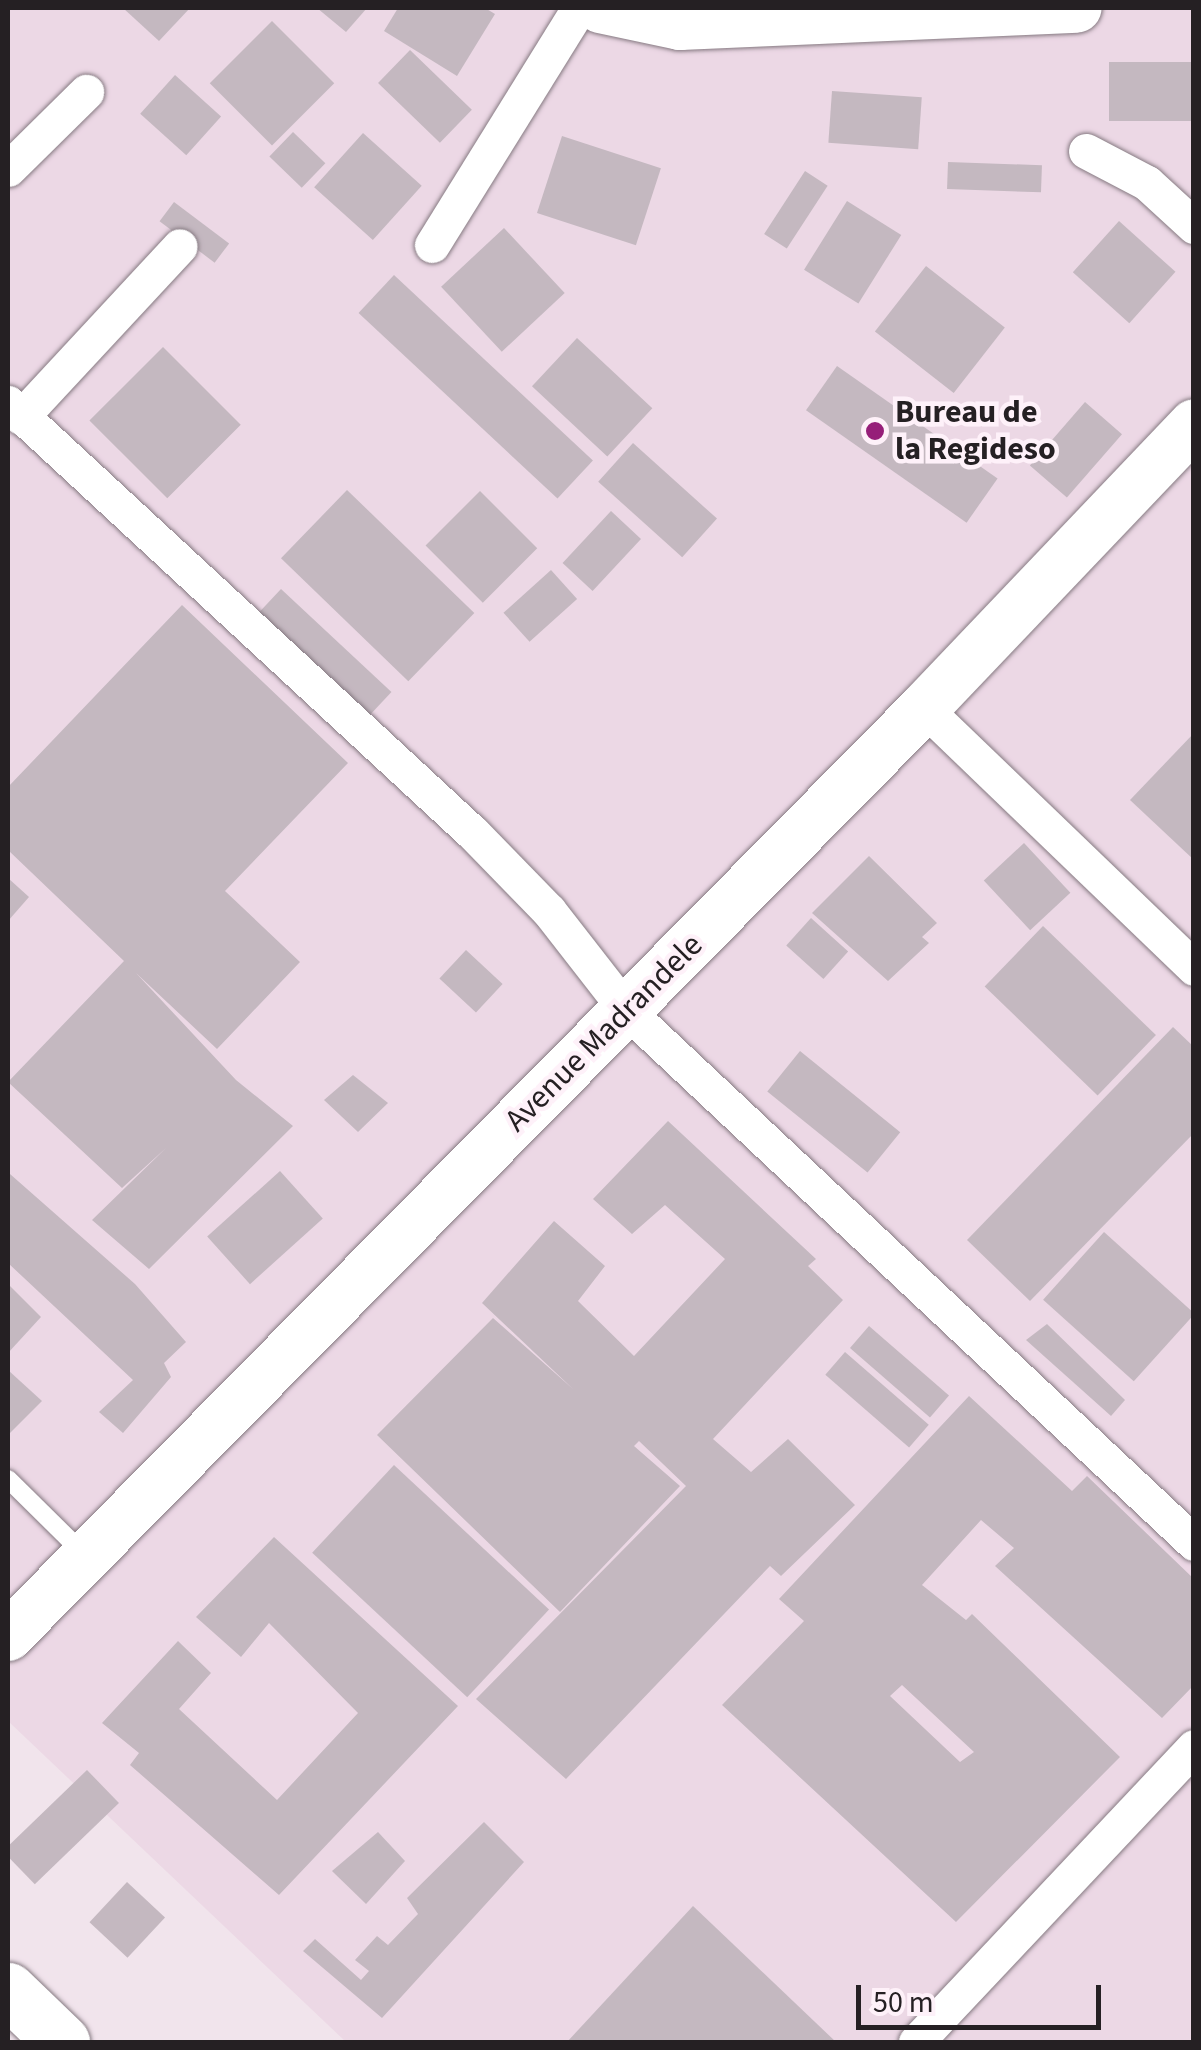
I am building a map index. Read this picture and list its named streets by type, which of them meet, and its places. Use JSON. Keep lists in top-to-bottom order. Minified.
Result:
{"streets":{"street":["Avenue Madrandele"]},"places":["Bureau de la Regideso"],"scale_bar":"50 m"}
